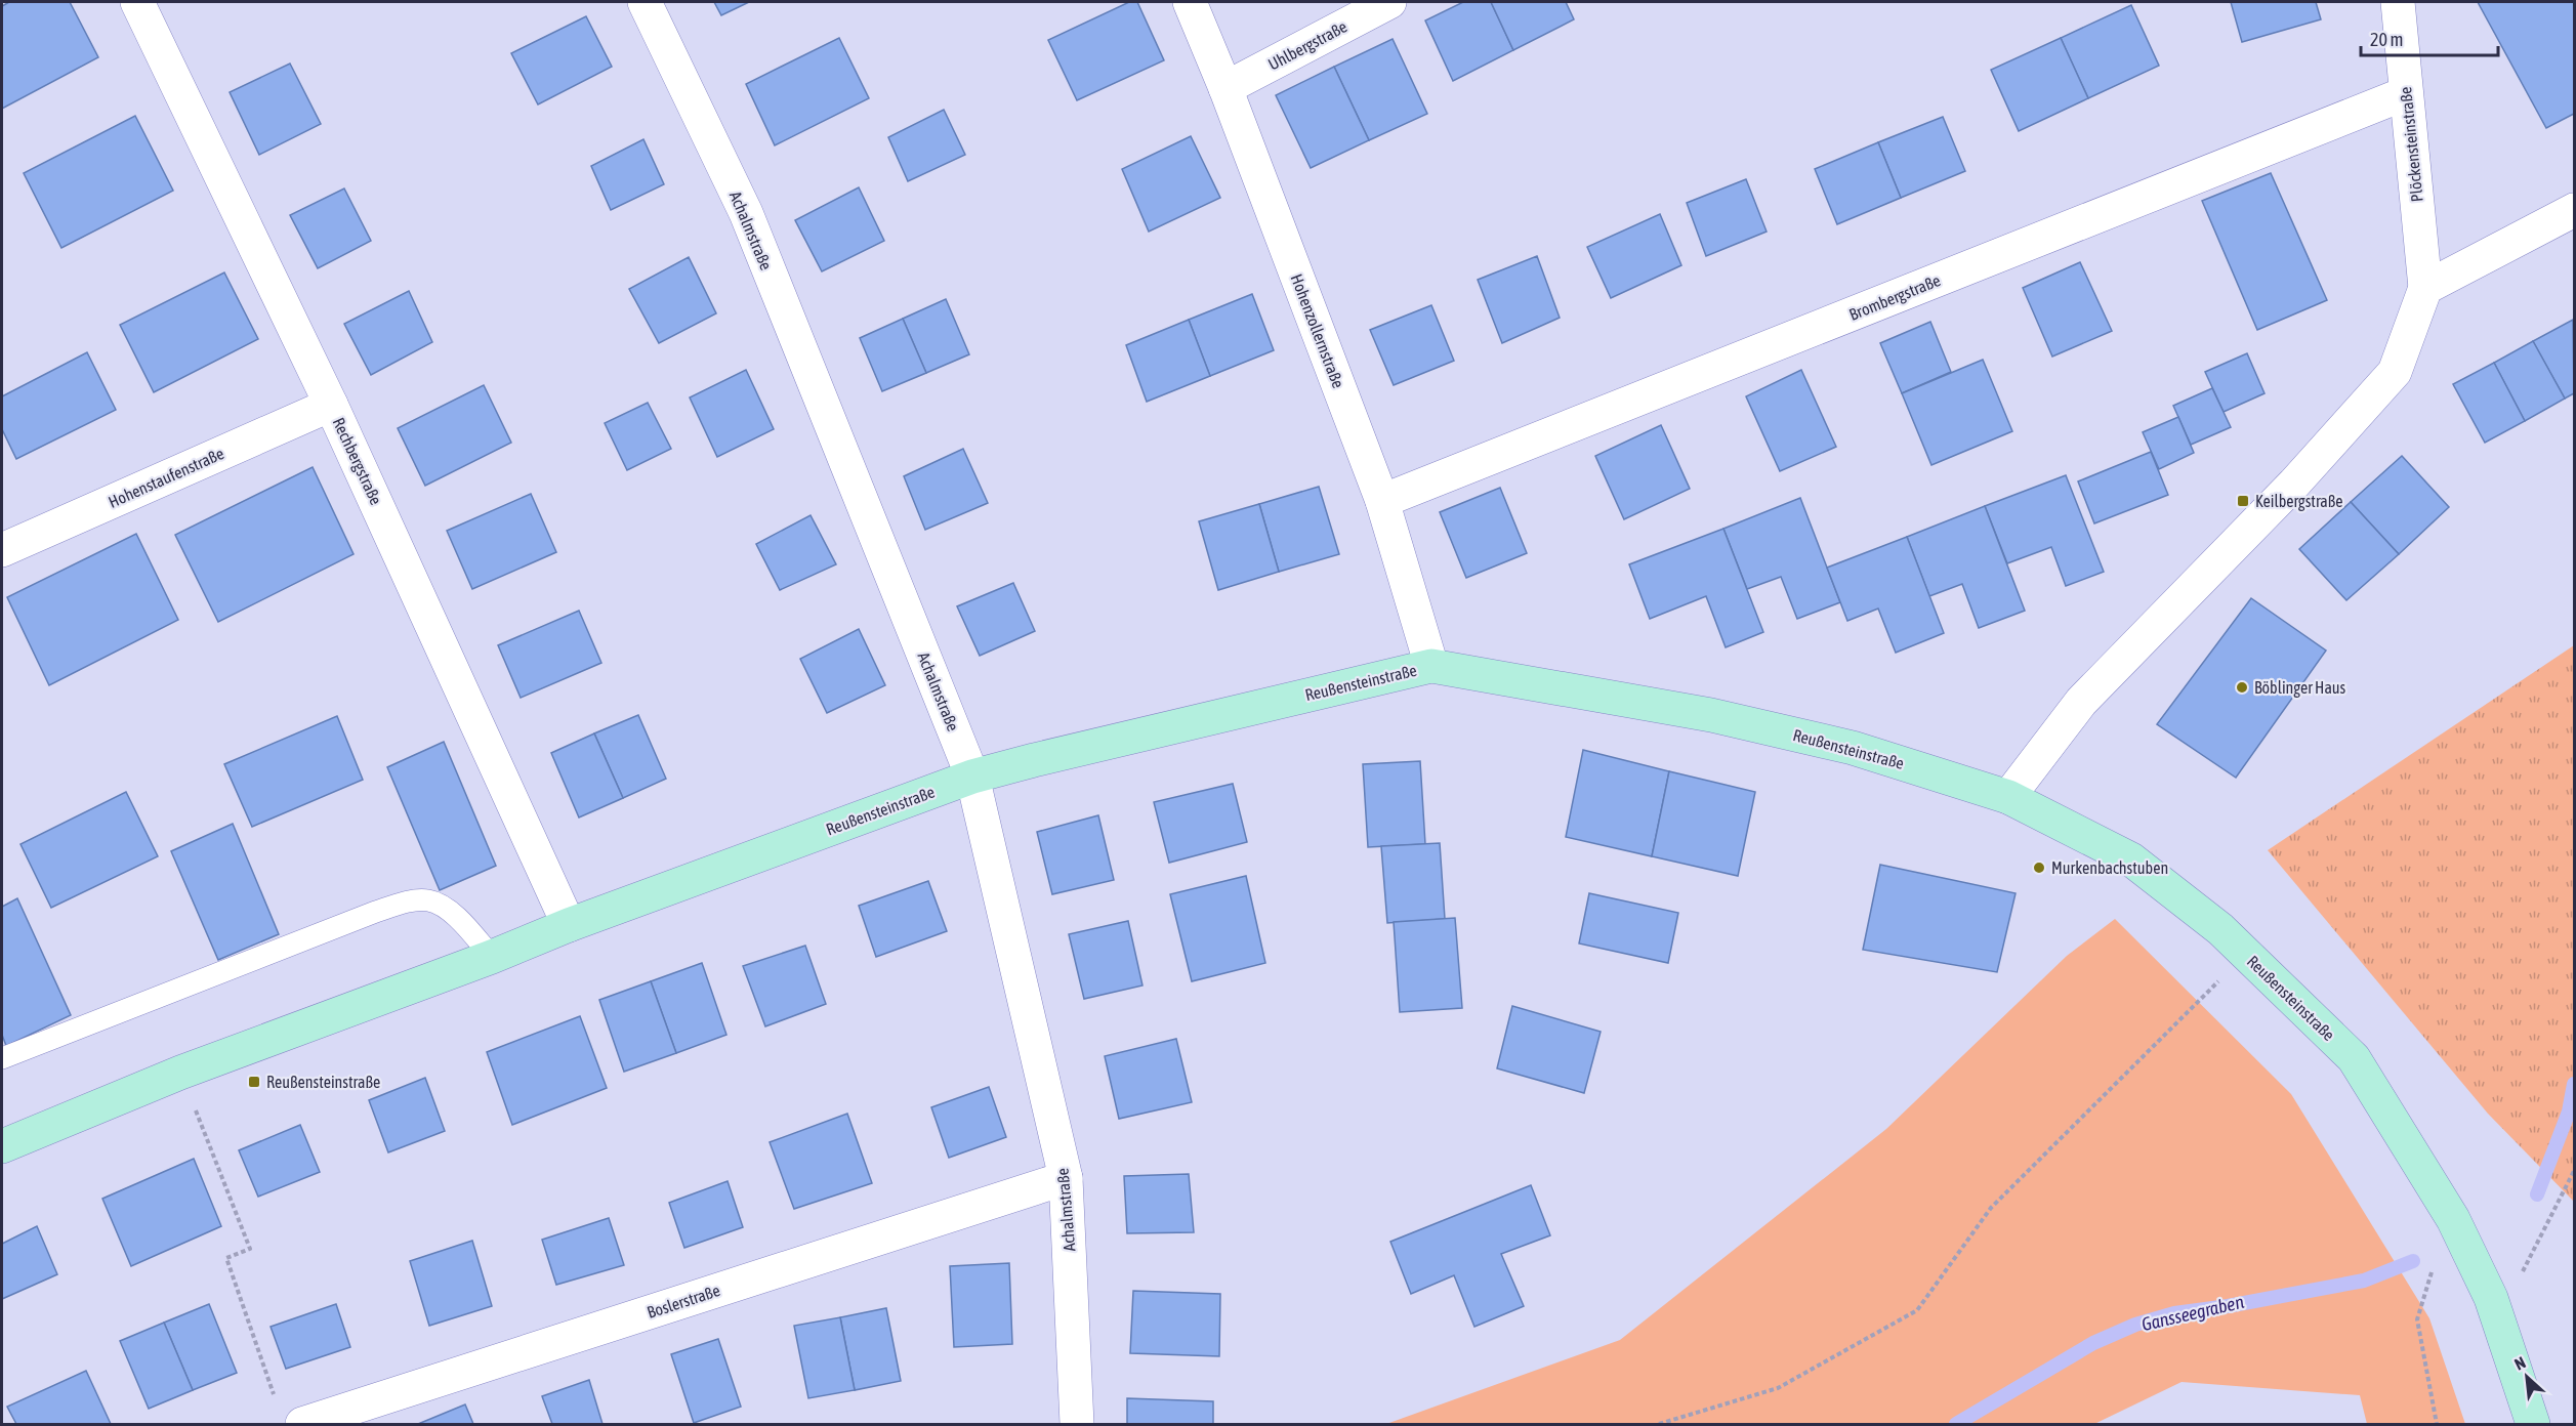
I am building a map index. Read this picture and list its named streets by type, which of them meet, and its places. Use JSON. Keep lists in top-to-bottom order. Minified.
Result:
{"streets":{"street":["Uhlbergstraße","Plöckensteinstraße","Achalmstraße","Brombergstraße","Hohenzollernstraße","Rechbergstraße","Hohenstaufenstraße","Reußensteinstraße","Boslerstraße"]},"crossings":[["Uhlbergstraße","Hohenzollernstraße"],["Plöckensteinstraße","Brombergstraße"],["Achalmstraße","Reußensteinstraße"],["Achalmstraße","Boslerstraße"],["Brombergstraße","Hohenzollernstraße"],["Hohenzollernstraße","Reußensteinstraße"],["Rechbergstraße","Hohenstaufenstraße"],["Rechbergstraße","Reußensteinstraße"]],"water":["Gansseegraben"],"places":{"transit":["Keilbergstraße","Reußensteinstraße"],"other":["Böblinger Haus","Murkenbachstuben"]},"scale_bar":"20 m","north":"top left"}
